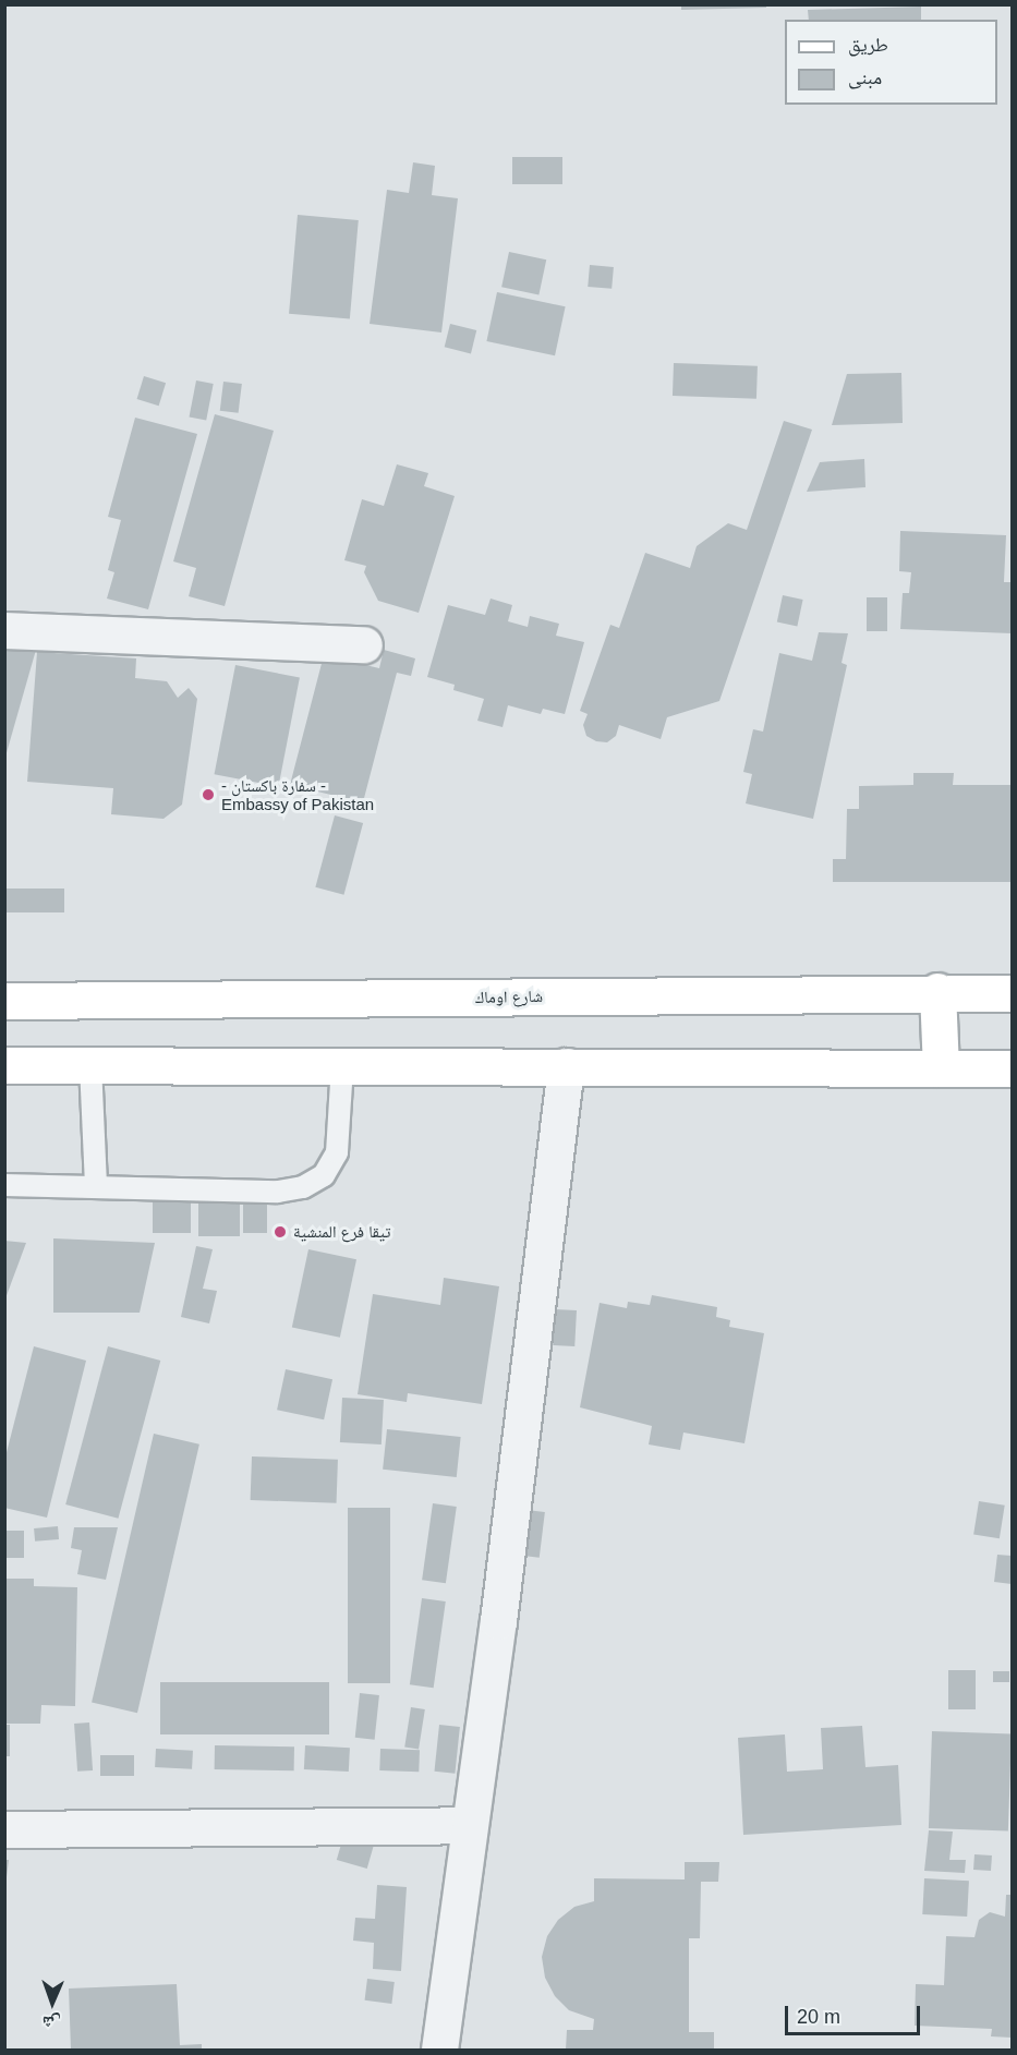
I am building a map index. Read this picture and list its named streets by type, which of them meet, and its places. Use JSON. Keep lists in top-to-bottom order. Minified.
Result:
{"streets":{"main road":["شارع اوماك"]},"places":["- سفارة باكستان - Embassy of Pakistan","تيقا فرع المنشية"],"legend":["طريق","مبنى"],"scale_bar":"20 m","north":"bottom"}
